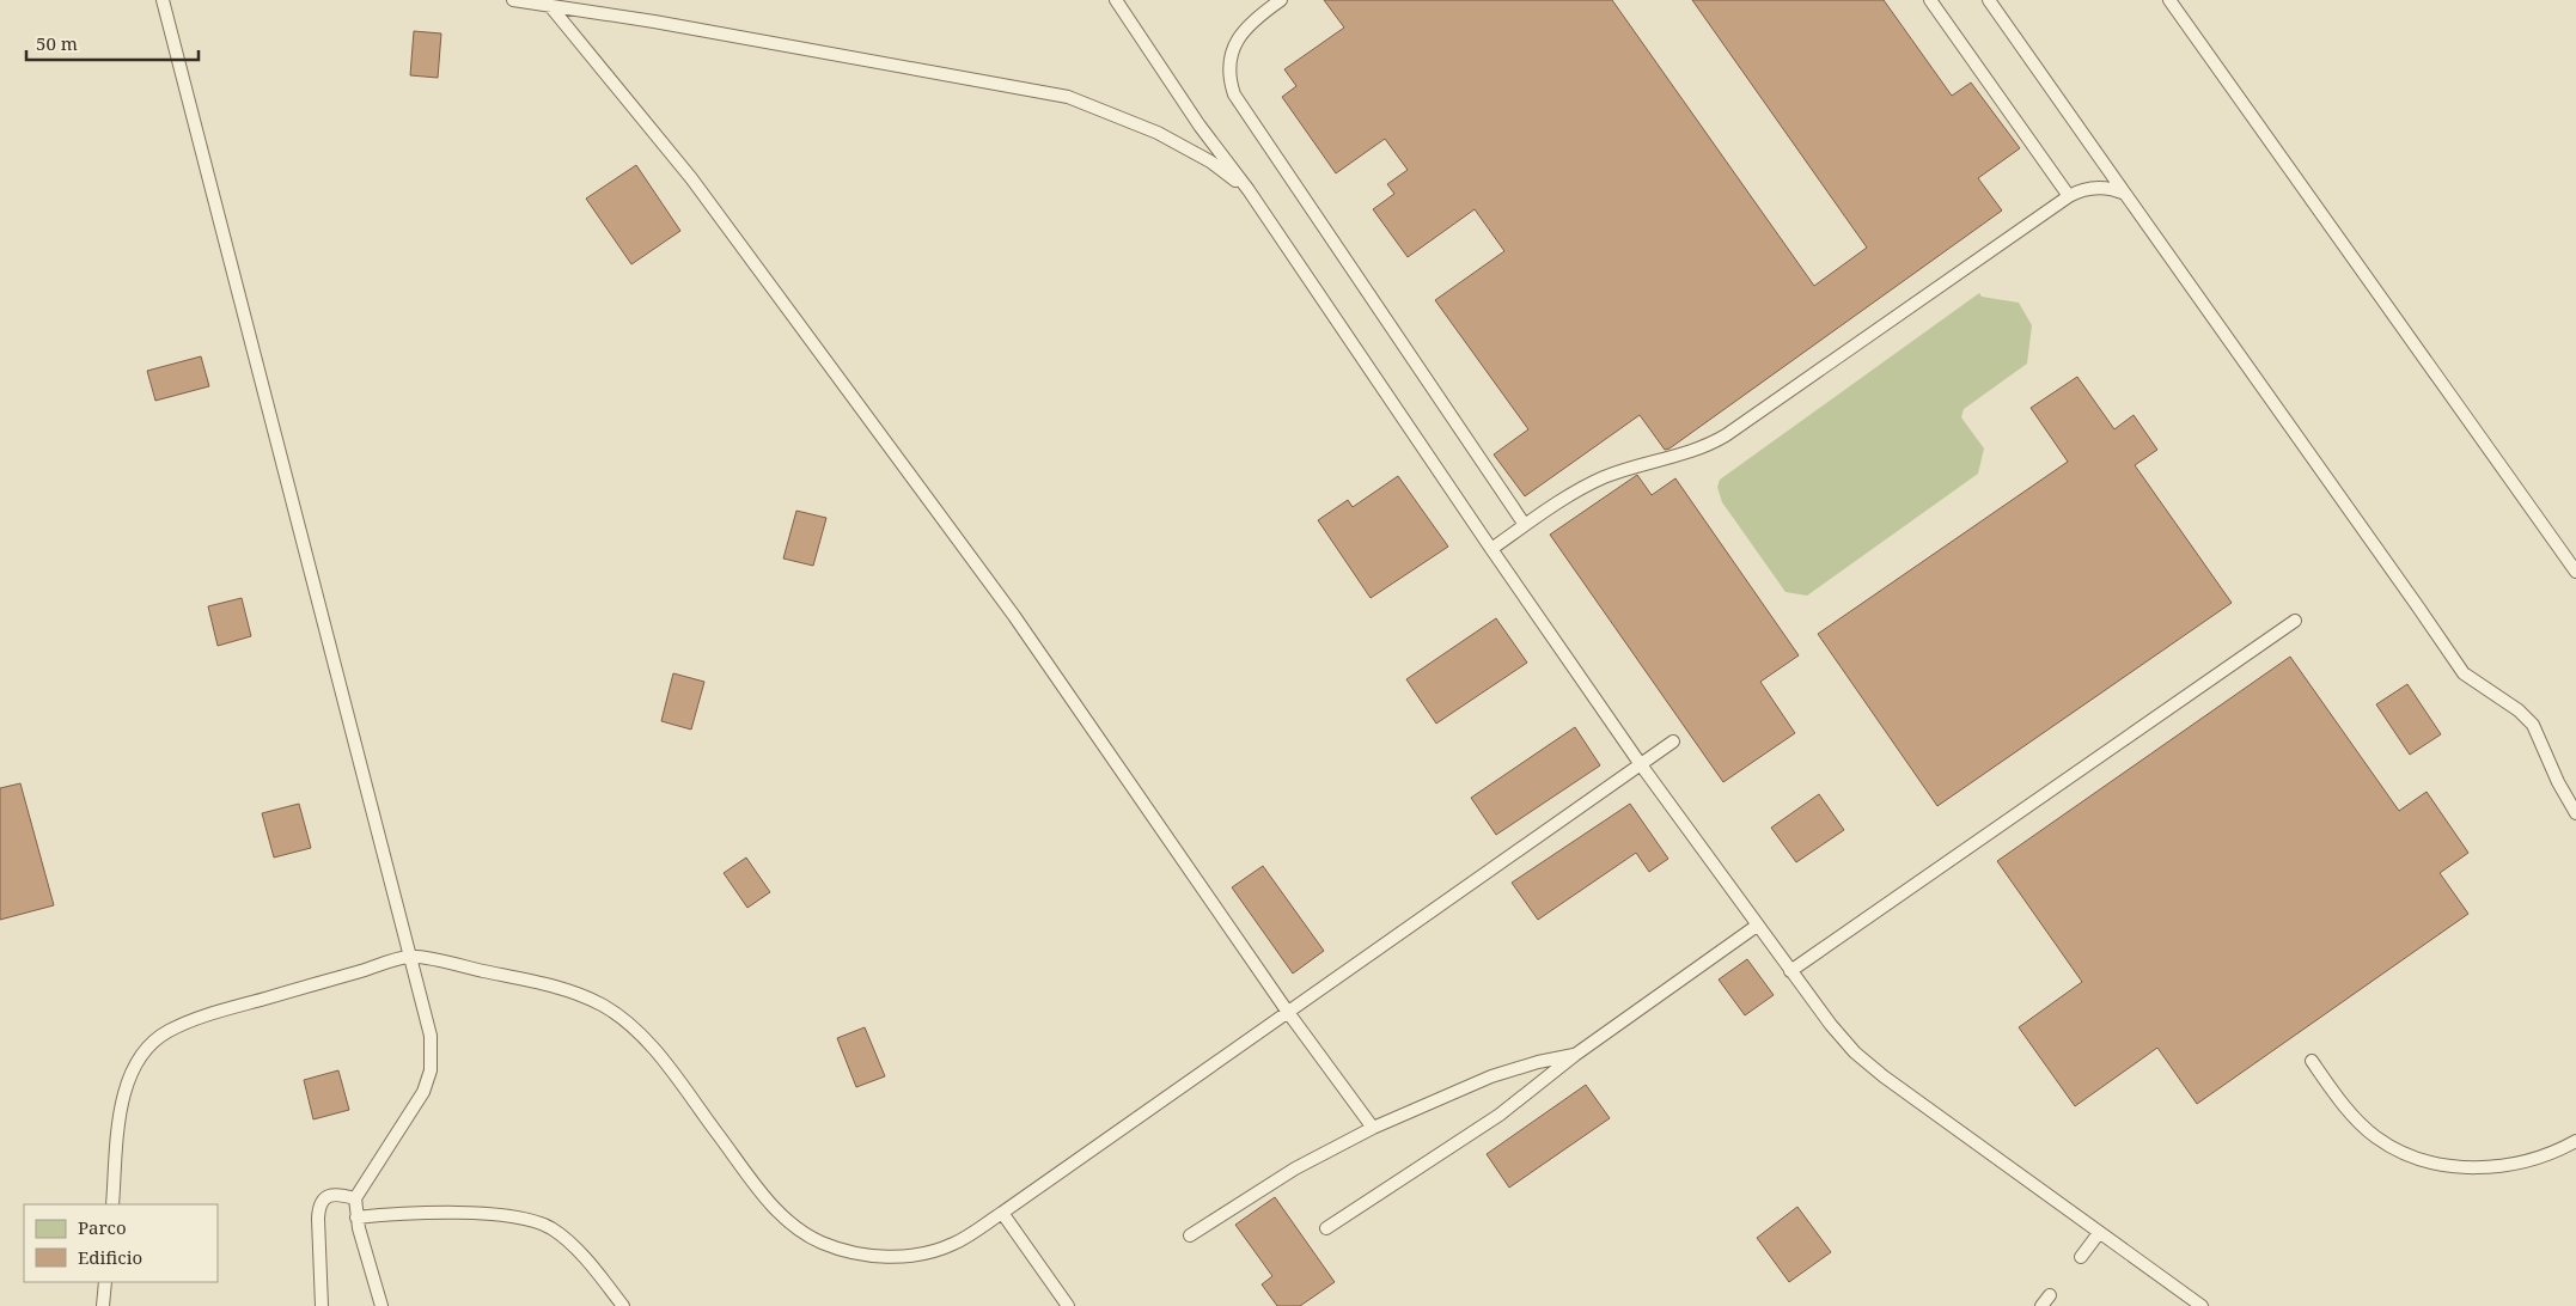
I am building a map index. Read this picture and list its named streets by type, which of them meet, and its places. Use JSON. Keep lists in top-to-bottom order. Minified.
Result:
{"legend":["Parco","Edificio"],"scale_bar":"50 m"}
